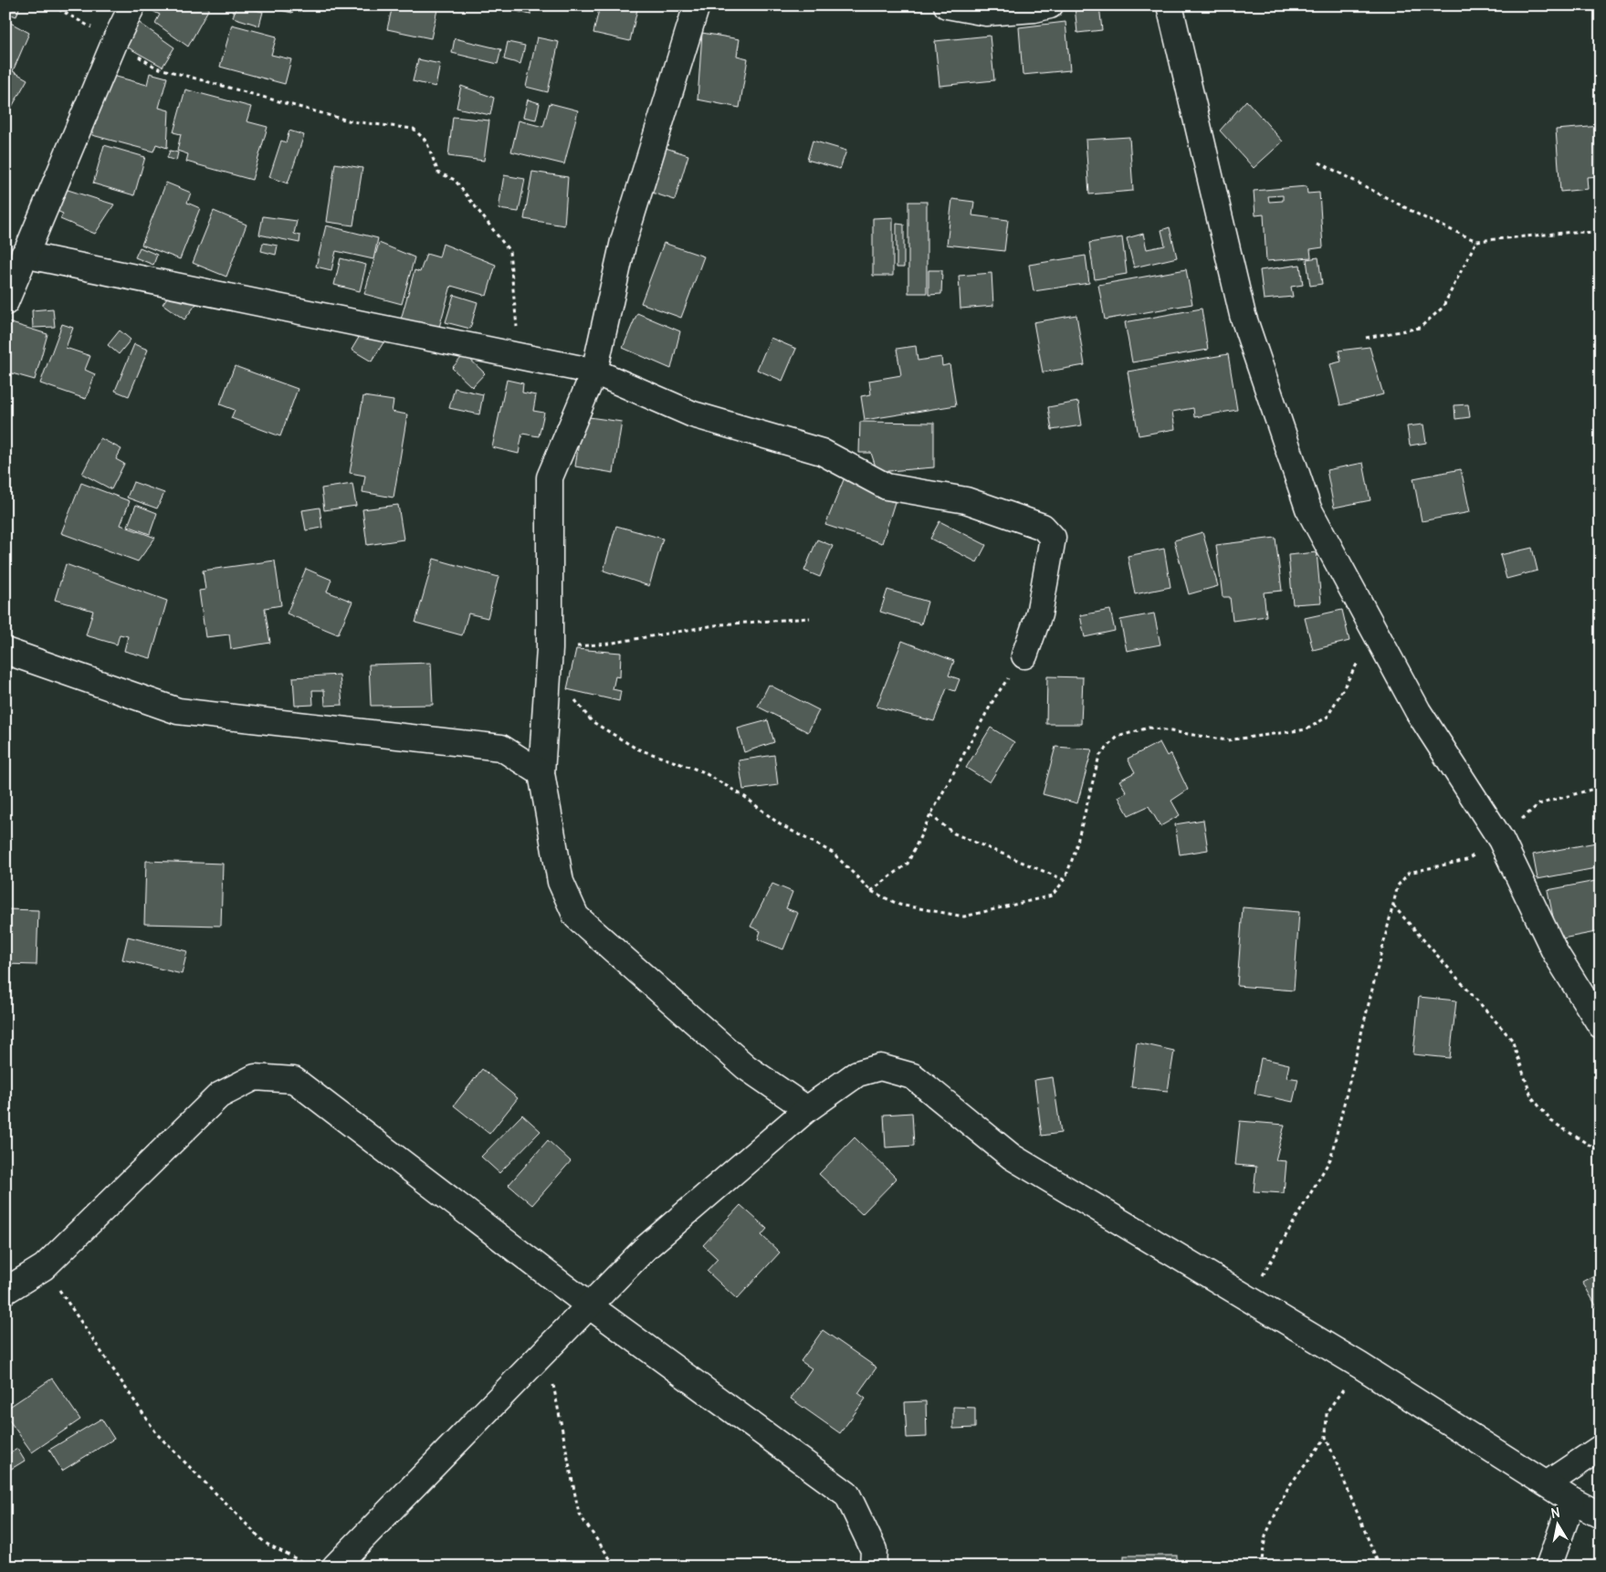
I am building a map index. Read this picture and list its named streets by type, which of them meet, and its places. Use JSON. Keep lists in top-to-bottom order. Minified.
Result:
{"north":"top"}
